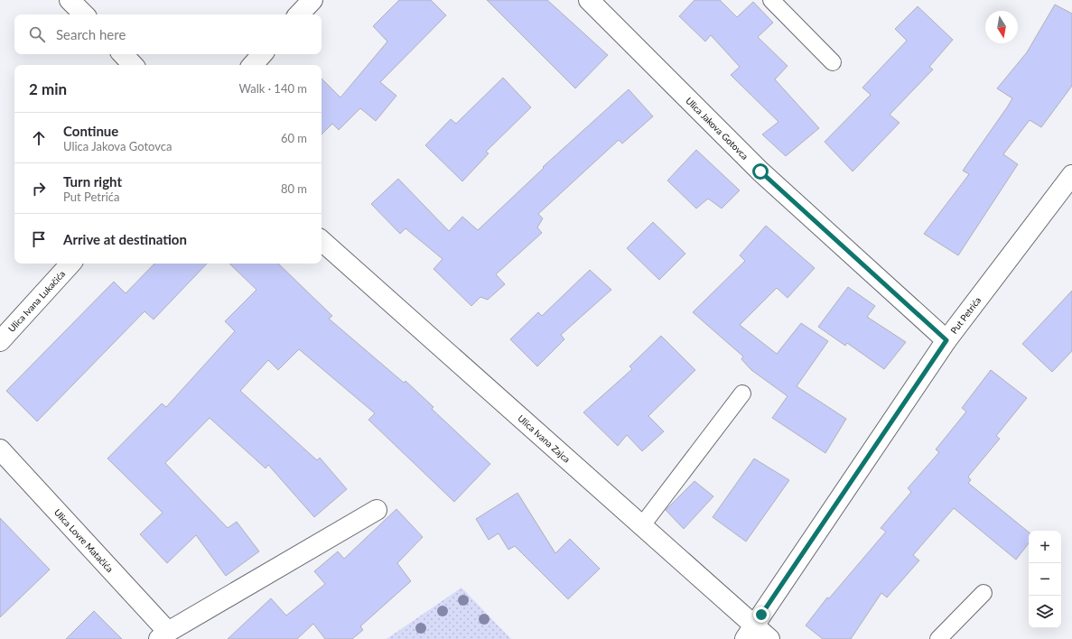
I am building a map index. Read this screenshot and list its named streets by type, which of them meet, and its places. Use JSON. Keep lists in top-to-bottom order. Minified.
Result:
{"streets":{"street":["Ulica Jakova Gotovca","Ulica Ivana Lukačića","Put Petrića","Ulica Ivana Zajca","Ulica Lovre Matačića"]},"crossings":[["Ulica Jakova Gotovca","Put Petrića"],["Put Petrića","Ulica Ivana Zajca"]],"north":"bottom","page":{"search":"Search here","heading":["2 min","Walk · 140 m"],"list":[["Continue","Ulica Jakova Gotovca","60 m"],["Turn right","Put Petrića","80 m"],"Arrive at destination"],"map_buttons":["+","−"]}}
